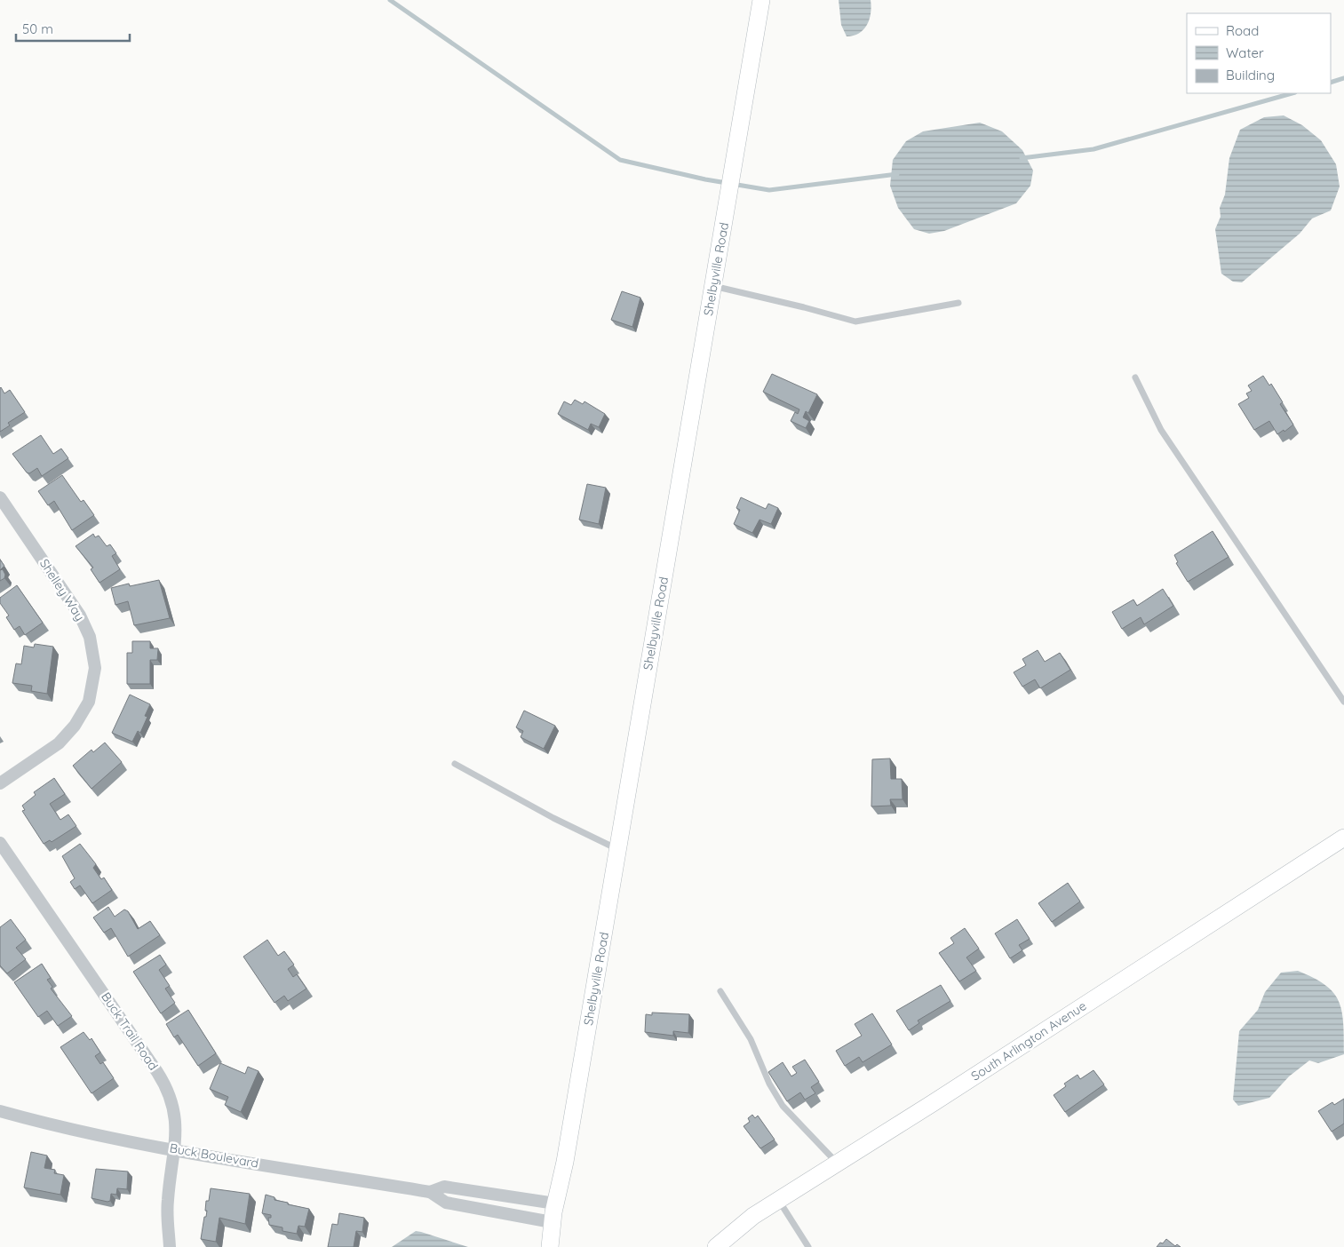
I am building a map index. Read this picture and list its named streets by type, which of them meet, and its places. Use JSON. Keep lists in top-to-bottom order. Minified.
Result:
{"streets":{"main road":["Shelbyville Road","South Arlington Avenue"],"street":["Shelley Way","Buck Trail Road","Buck Boulevard"]},"crossings":[["Shelbyville Road","Buck Boulevard"],["Buck Trail Road","Buck Boulevard"]],"legend":["Road","Water","Building"],"scale_bar":"50 m"}
